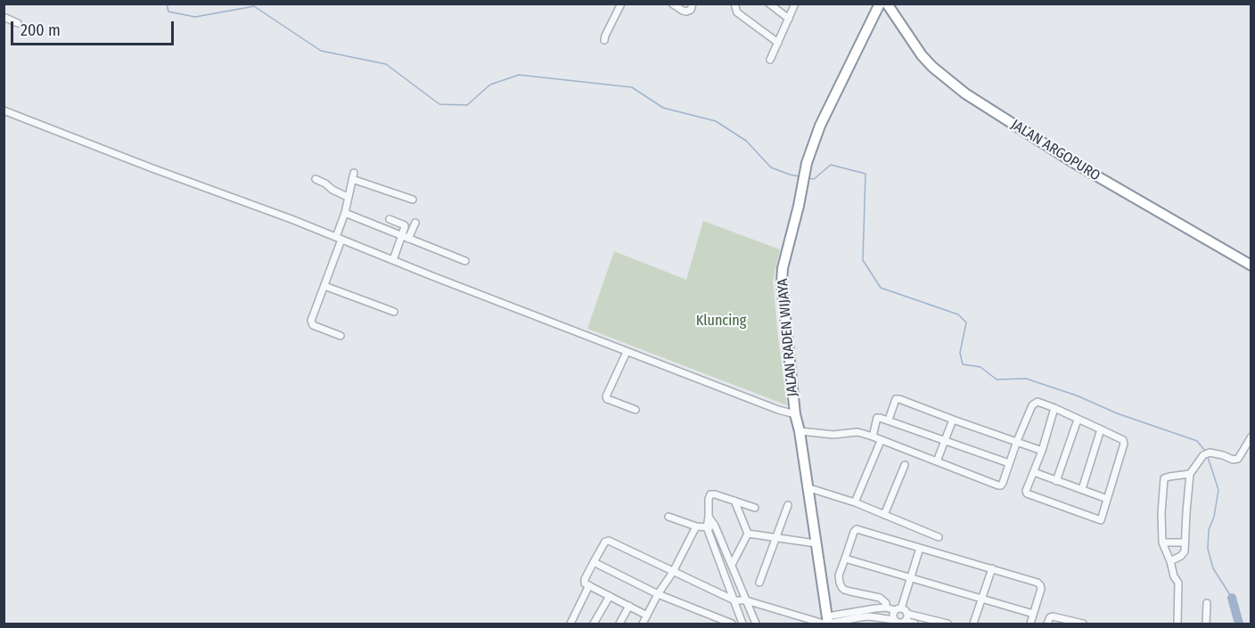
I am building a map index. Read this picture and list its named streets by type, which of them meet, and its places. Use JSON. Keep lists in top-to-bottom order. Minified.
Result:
{"streets":{"highway":["JALAN ARGOPURO","JALAN RADEN WIJAYA"]},"parks":["Kluncing"],"scale_bar":"200 m"}
